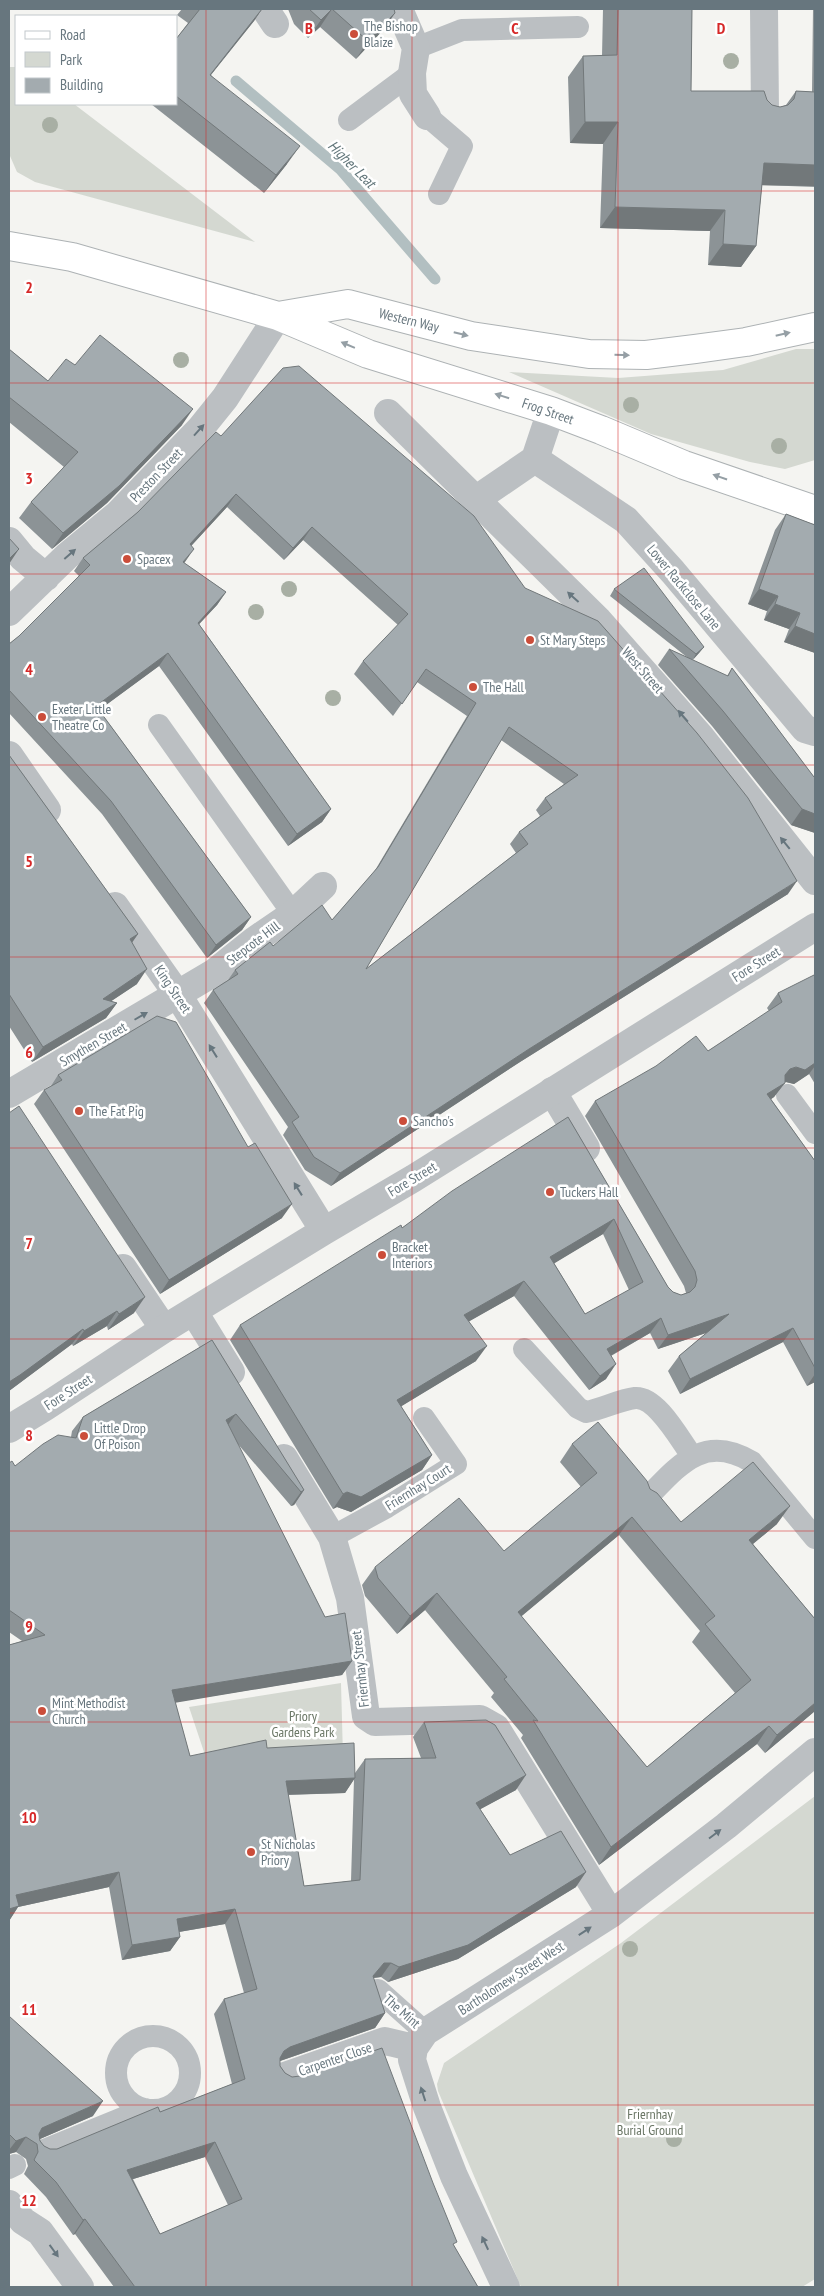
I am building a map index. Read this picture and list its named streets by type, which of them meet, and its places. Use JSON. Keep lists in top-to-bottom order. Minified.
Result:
{"streets":{"main road":["Western Way","Frog Street"],"street":["Preston Street","Lower Rackclose Lane","West Street","Stepcote Hill","Fore Street","King Street","Smythen Street","Friernhay Street","Bartholomew Street West","Carpenter Close"],"lane":["Friernhay Court","The Mint"]},"crossings":[["Western Way","Frog Street"],["Western Way","Preston Street"],["Frog Street","Preston Street"],["Stepcote Hill","King Street"],["Stepcote Hill","Smythen Street"],["Fore Street","King Street"],["King Street","Smythen Street"],["Friernhay Court","Friernhay Street"],["Friernhay Street","Bartholomew Street West"],["Bartholomew Street West","The Mint"],["Bartholomew Street West","Carpenter Close"],["The Mint","Carpenter Close"]],"one_way":["Western Way","Frog Street","Preston Street","West Street","Smythen Street","Bartholomew Street West"],"water":["Higher Leat"],"parks":["Priory Gardens Park","Friernhay Burial Ground"],"places":["The Bishop Blaize","Spacex","St Mary Steps","The Hall","Exeter Little Theatre Co","The Fat Pig","Sancho's","Tuckers Hall","Bracket Interiors","Little Drop Of Poison","Mint Methodist Church","St Nicholas Priory"],"legend":["Road","Park","Building"],"grid":{"columns":["B","C","D"],"rows":["2","3","4","5","6","7","8","9","10","11","12"]}}
